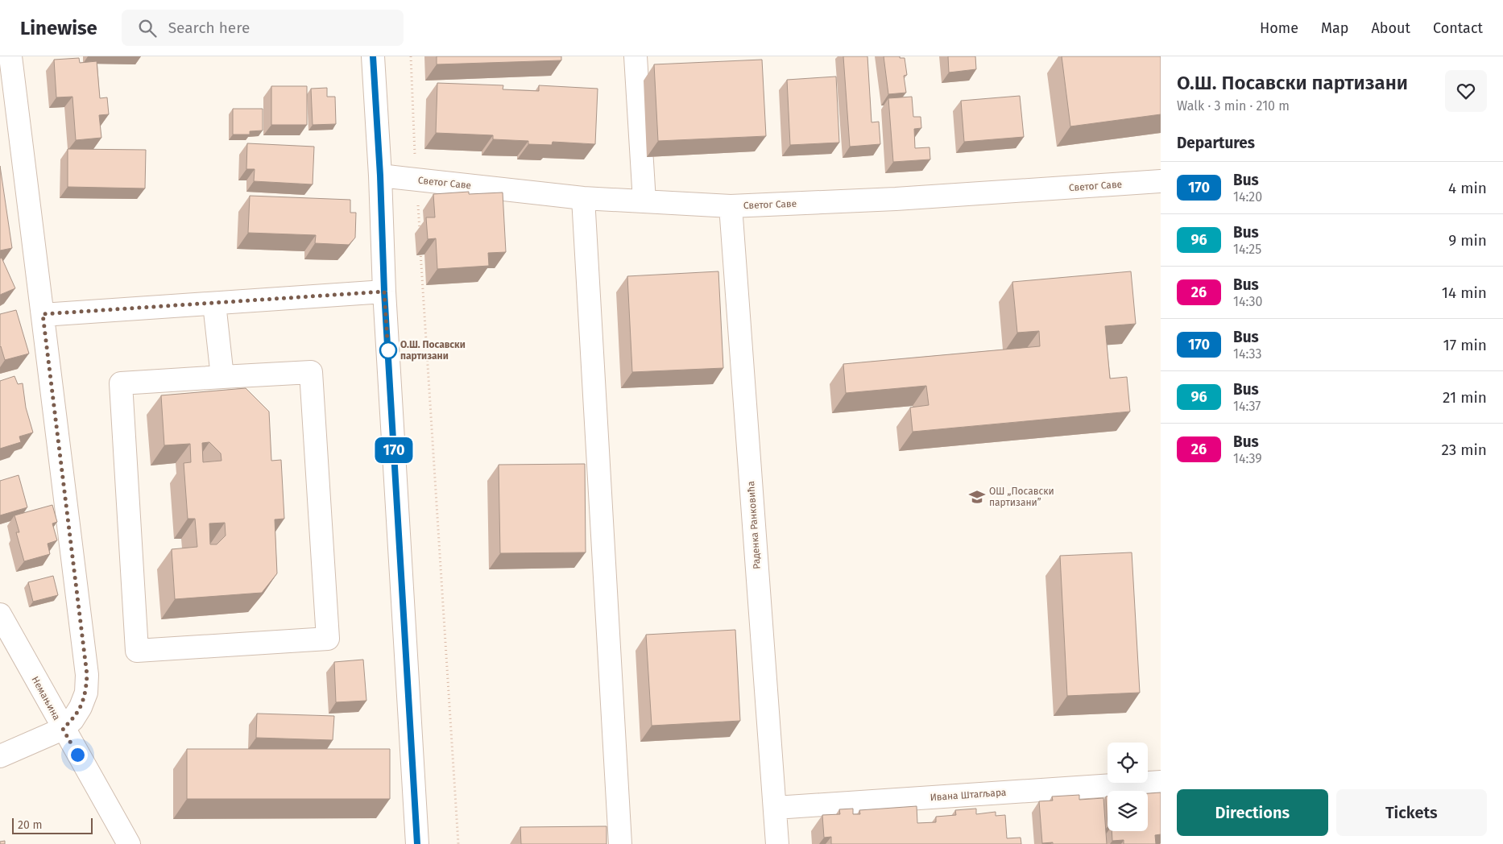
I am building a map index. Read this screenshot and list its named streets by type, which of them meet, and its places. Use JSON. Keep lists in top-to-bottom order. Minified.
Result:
{"streets":{"street":["Светог Саве","Раденка Ранковића","Немањина","Ивана Штагљара"]},"crossings":[["Светог Саве","Раденка Ранковића"],["Раденка Ранковића","Ивана Штагљара"]],"places":{"other":["О.Ш. Посавски партизани"],"school or university":["ОШ „Посавски партизани”"]},"lines":["bus line 170"],"scale_bar":"20 m","page":{"header":"Linewise","search":"Search here","nav":["Home","Map","About","Contact"],"on_map":"170","heading":[["О.Ш. Посавски партизани","Walk · 3 min · 210 m"],"Departures"],"list":[{"mark":"170","name":"Bus","note":"14:20","value":"4 min"},{"mark":"96","name":"Bus","note":"14:25","value":"9 min"},{"mark":"26","name":"Bus","note":"14:30","value":"14 min"},{"mark":"170","name":"Bus","note":"14:33","value":"17 min"},{"mark":"96","name":"Bus","note":"14:37","value":"21 min"},{"mark":"26","name":"Bus","note":"14:39","value":"23 min"}],"buttons":["Directions","Tickets"],"scale":"20 m"}}
